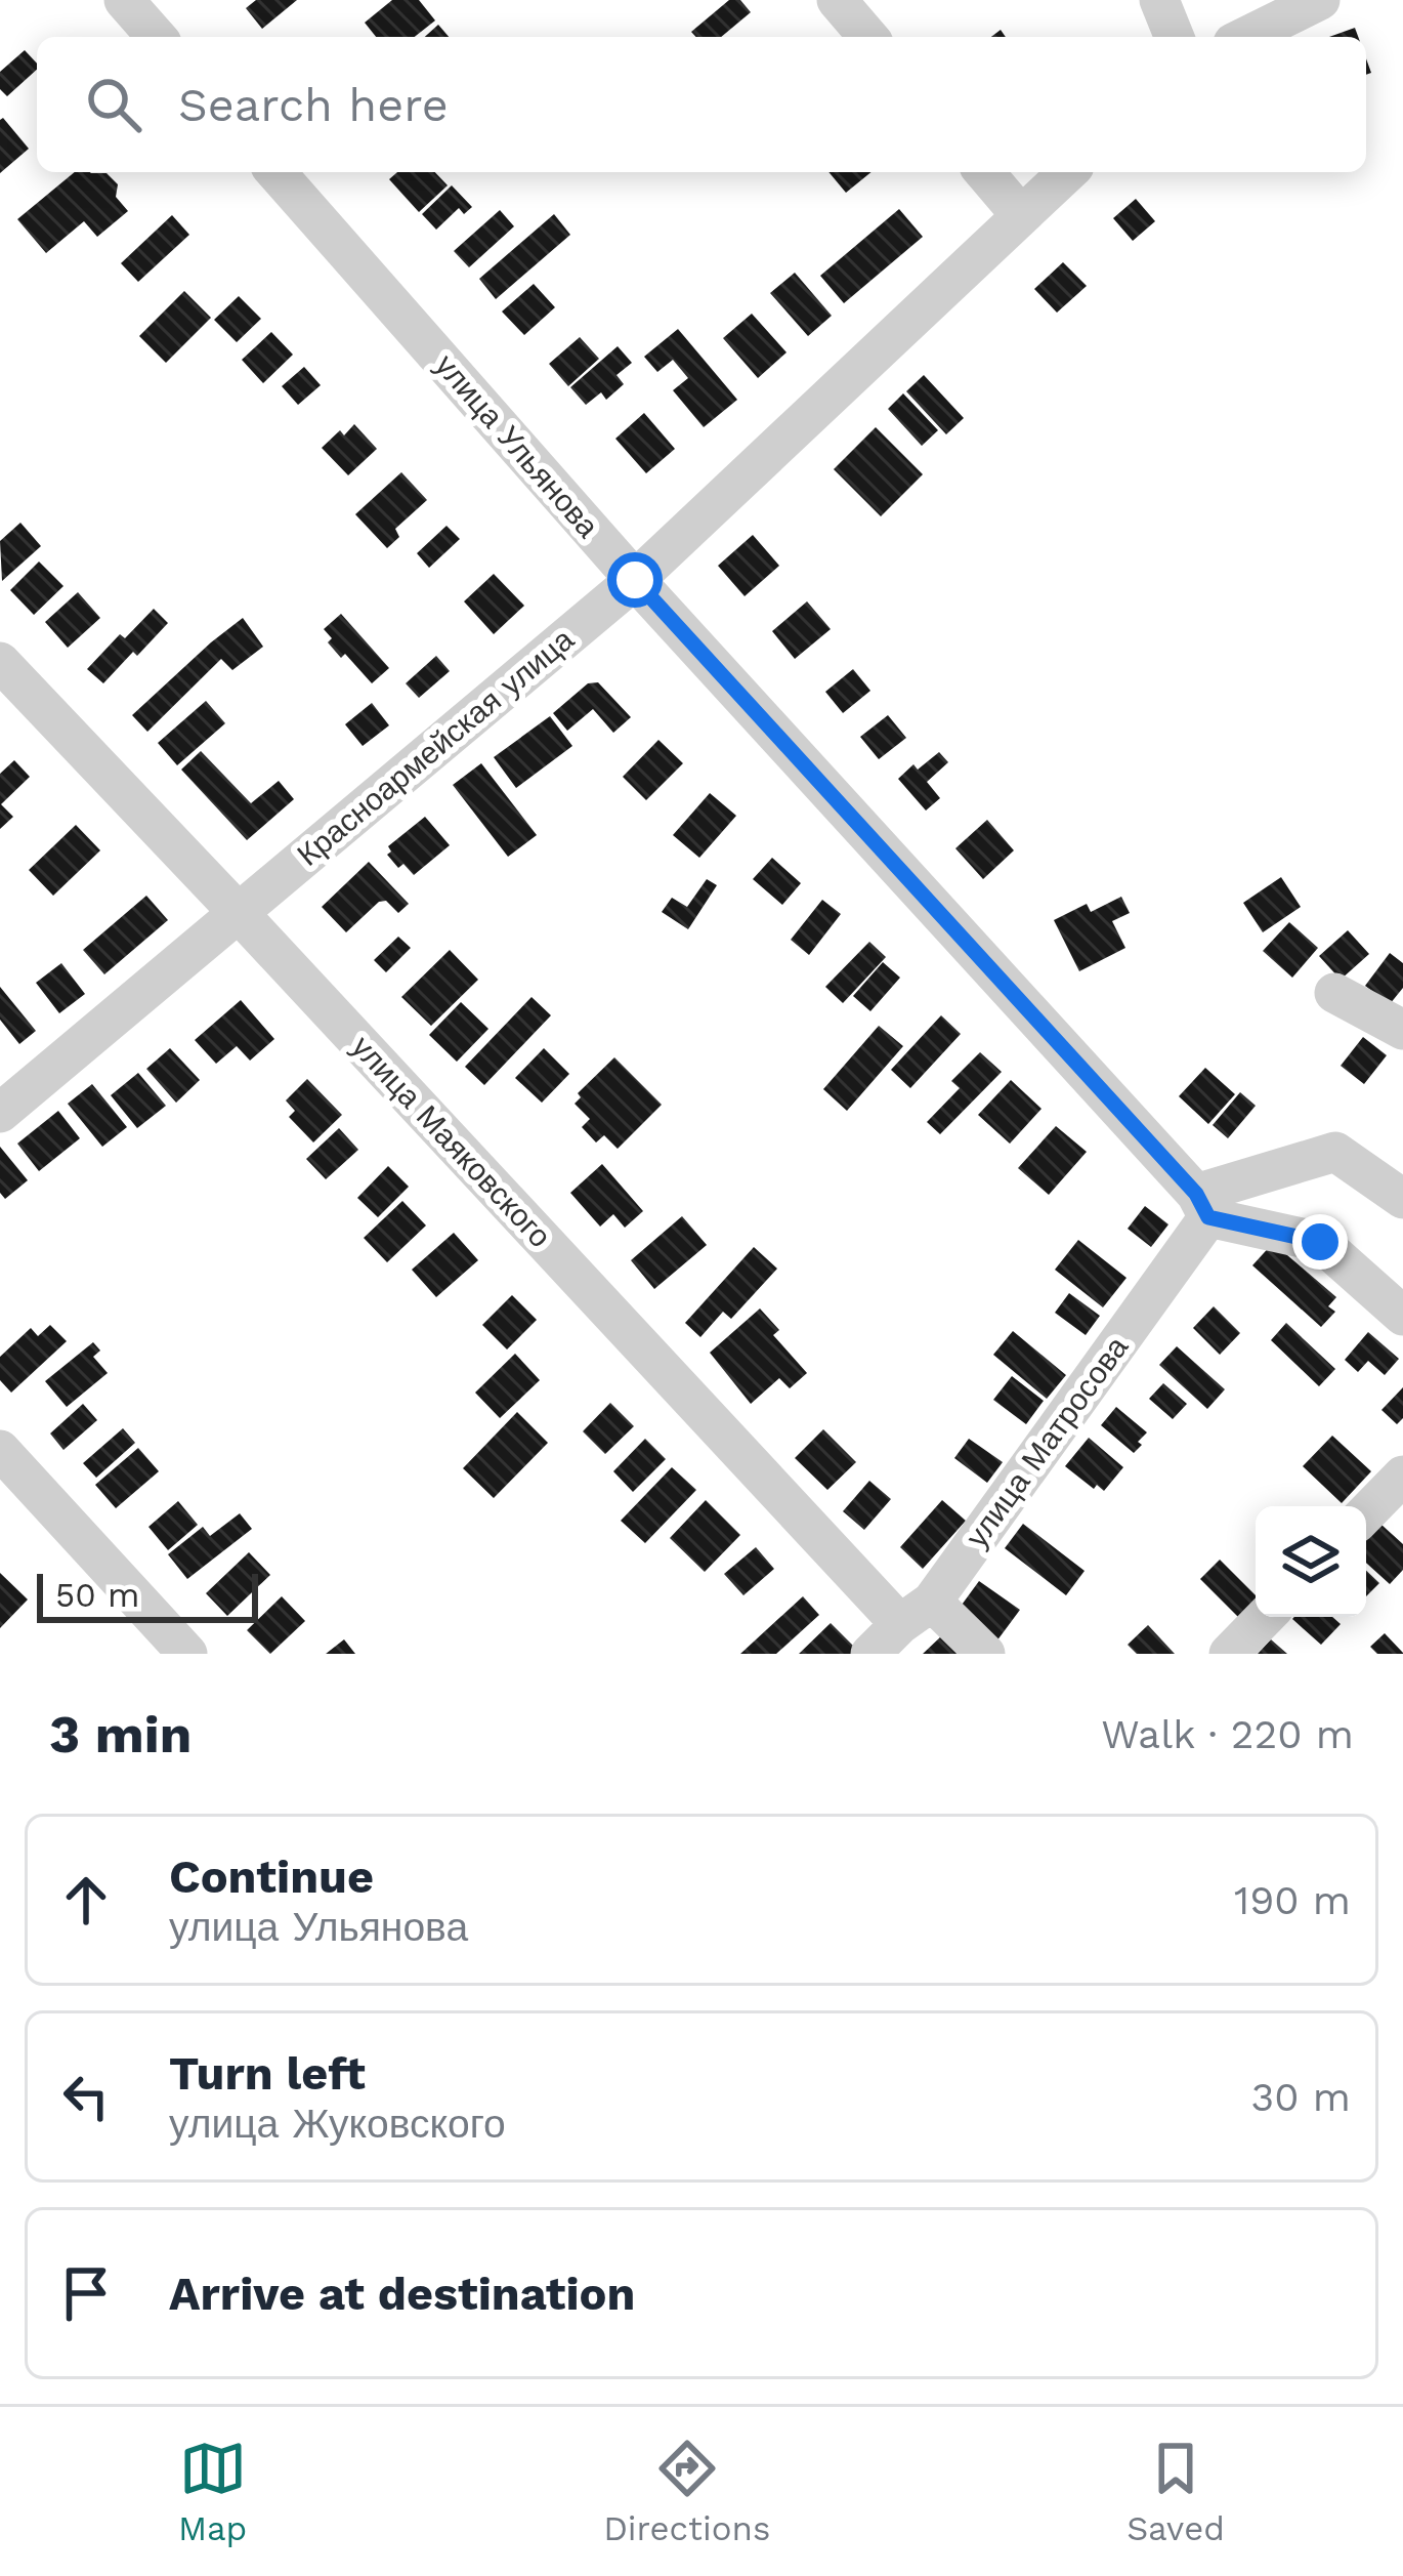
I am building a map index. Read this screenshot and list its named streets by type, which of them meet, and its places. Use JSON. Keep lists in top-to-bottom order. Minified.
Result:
{"streets":{"street":["улица Ульянова","Красноармейская улица","улица Маяковского","улица Матросова"]},"crossings":[["улица Ульянова","Красноармейская улица"],["улица Ульянова","улица Матросова"],["Красноармейская улица","улица Маяковского"],["улица Маяковского","улица Матросова"]],"scale_bar":"50 m","page":{"search":"Search here","scale":"50 m","heading":["3 min","Walk · 220 m"],"list":[["Continue","улица Ульянова","190 m"],["Turn left","улица Жуковского","30 m"],"Arrive at destination"],"nav":["Map","Directions","Saved"]}}
